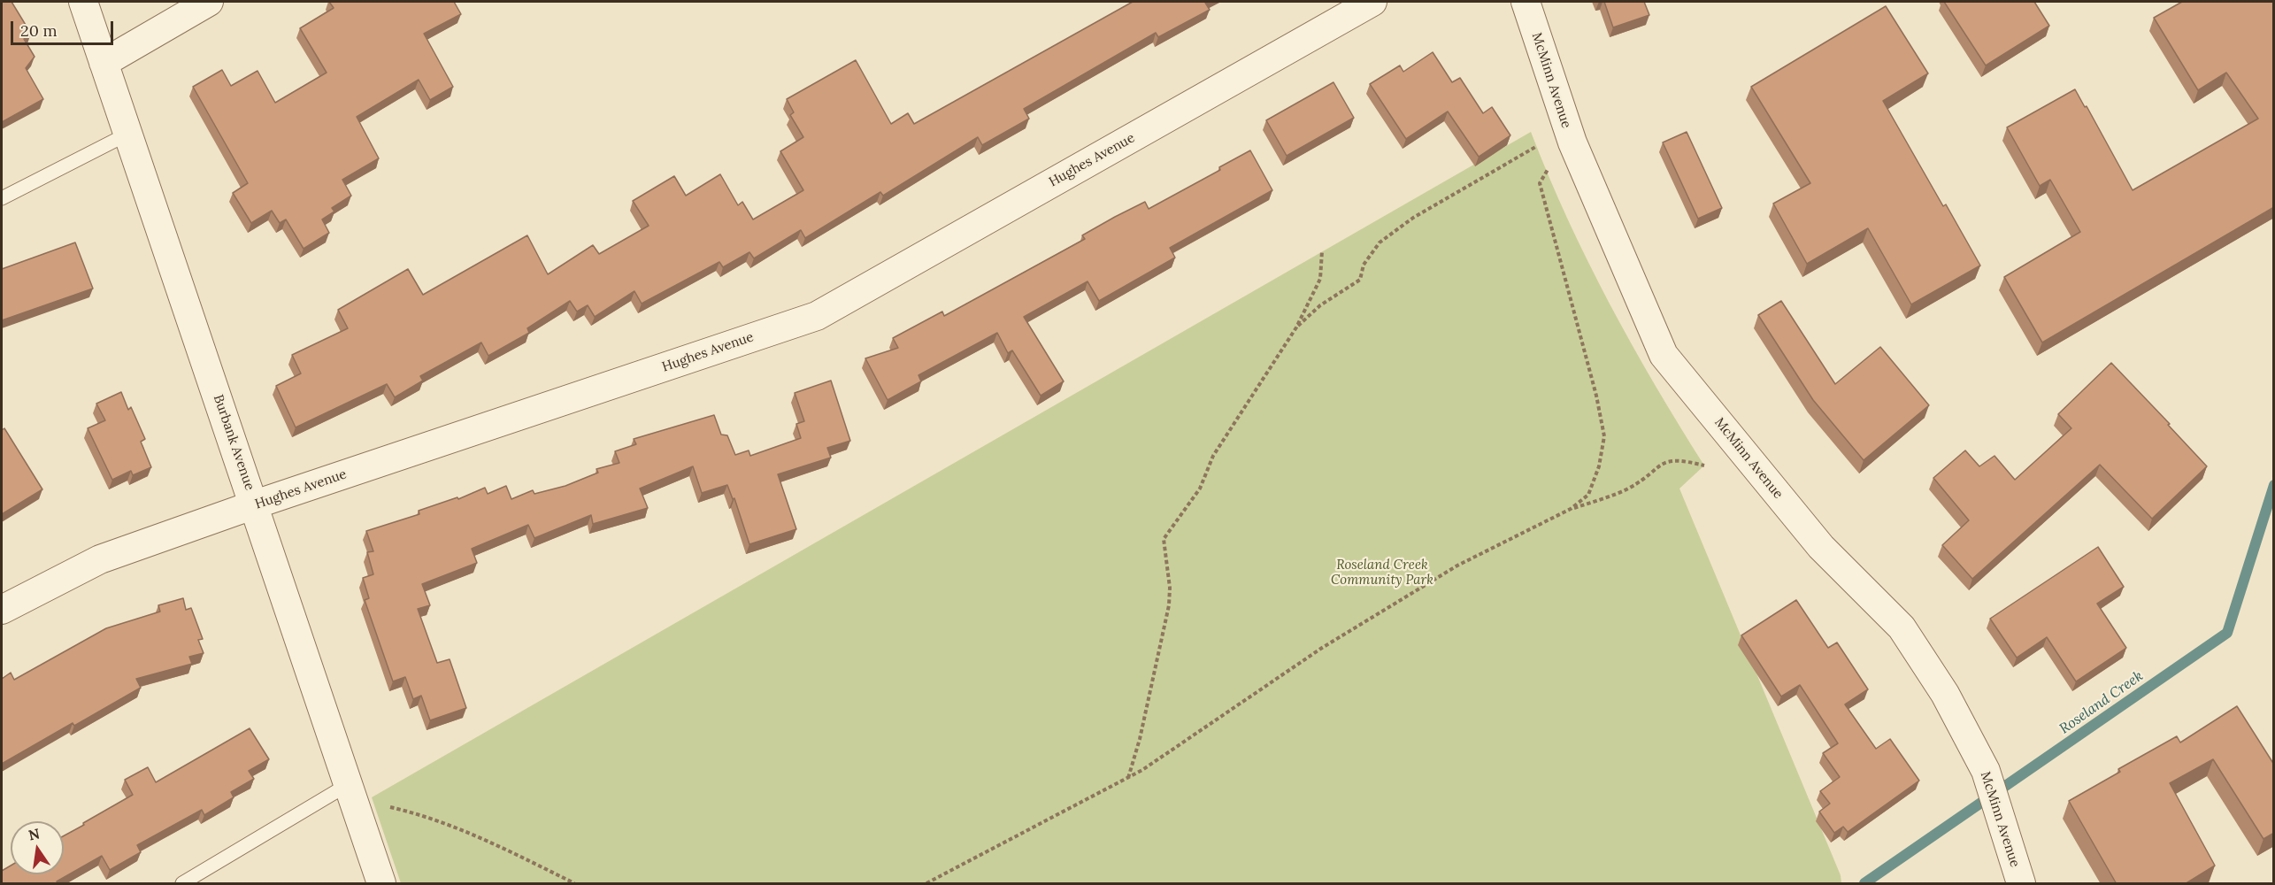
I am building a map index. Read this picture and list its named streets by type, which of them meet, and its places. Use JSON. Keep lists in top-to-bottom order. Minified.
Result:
{"streets":{"street":["McMinn Avenue","Hughes Avenue","Burbank Avenue"]},"crossings":[["Hughes Avenue","Burbank Avenue"]],"water":["Roseland Creek"],"parks":["Roseland Creek Community Park"],"scale_bar":"20 m","north":"top"}
